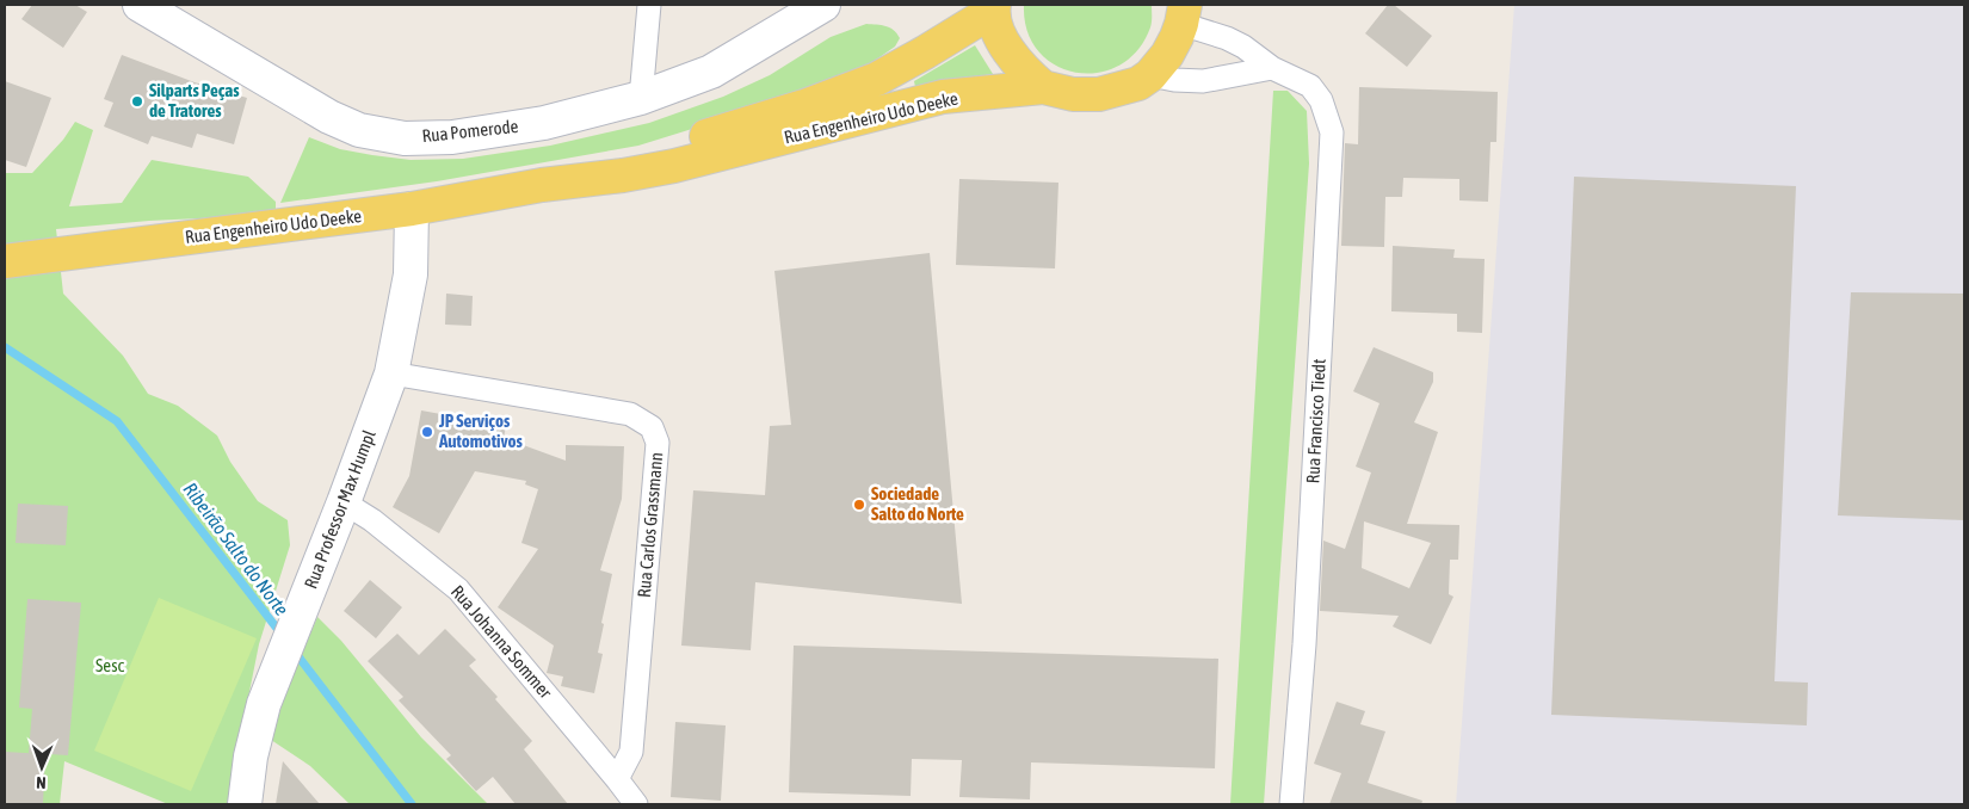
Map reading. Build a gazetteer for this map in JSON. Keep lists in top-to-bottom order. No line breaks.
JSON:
{"streets":{"main road":["Rua Engenheiro Udo Deeke","Rua Pomerode","Rua Professor Max Humpl"],"street":["Rua Francisco Tiedt","Rua Carlos Grassmann","Rua Johanna Sommer"]},"crossings":[["Rua Engenheiro Udo Deeke","Rua Francisco Tiedt"],["Rua Engenheiro Udo Deeke","Rua Professor Max Humpl"],["Rua Professor Max Humpl","Rua Carlos Grassmann"],["Rua Professor Max Humpl","Rua Johanna Sommer"],["Rua Carlos Grassmann","Rua Johanna Sommer"]],"water":["Ribeirão Salto do Norte"],"parks":["Sesc"],"places":["Silparts Peças de Tratores","JP Serviços Automotivos","Sociedade Salto do Norte"],"north":"bottom"}
